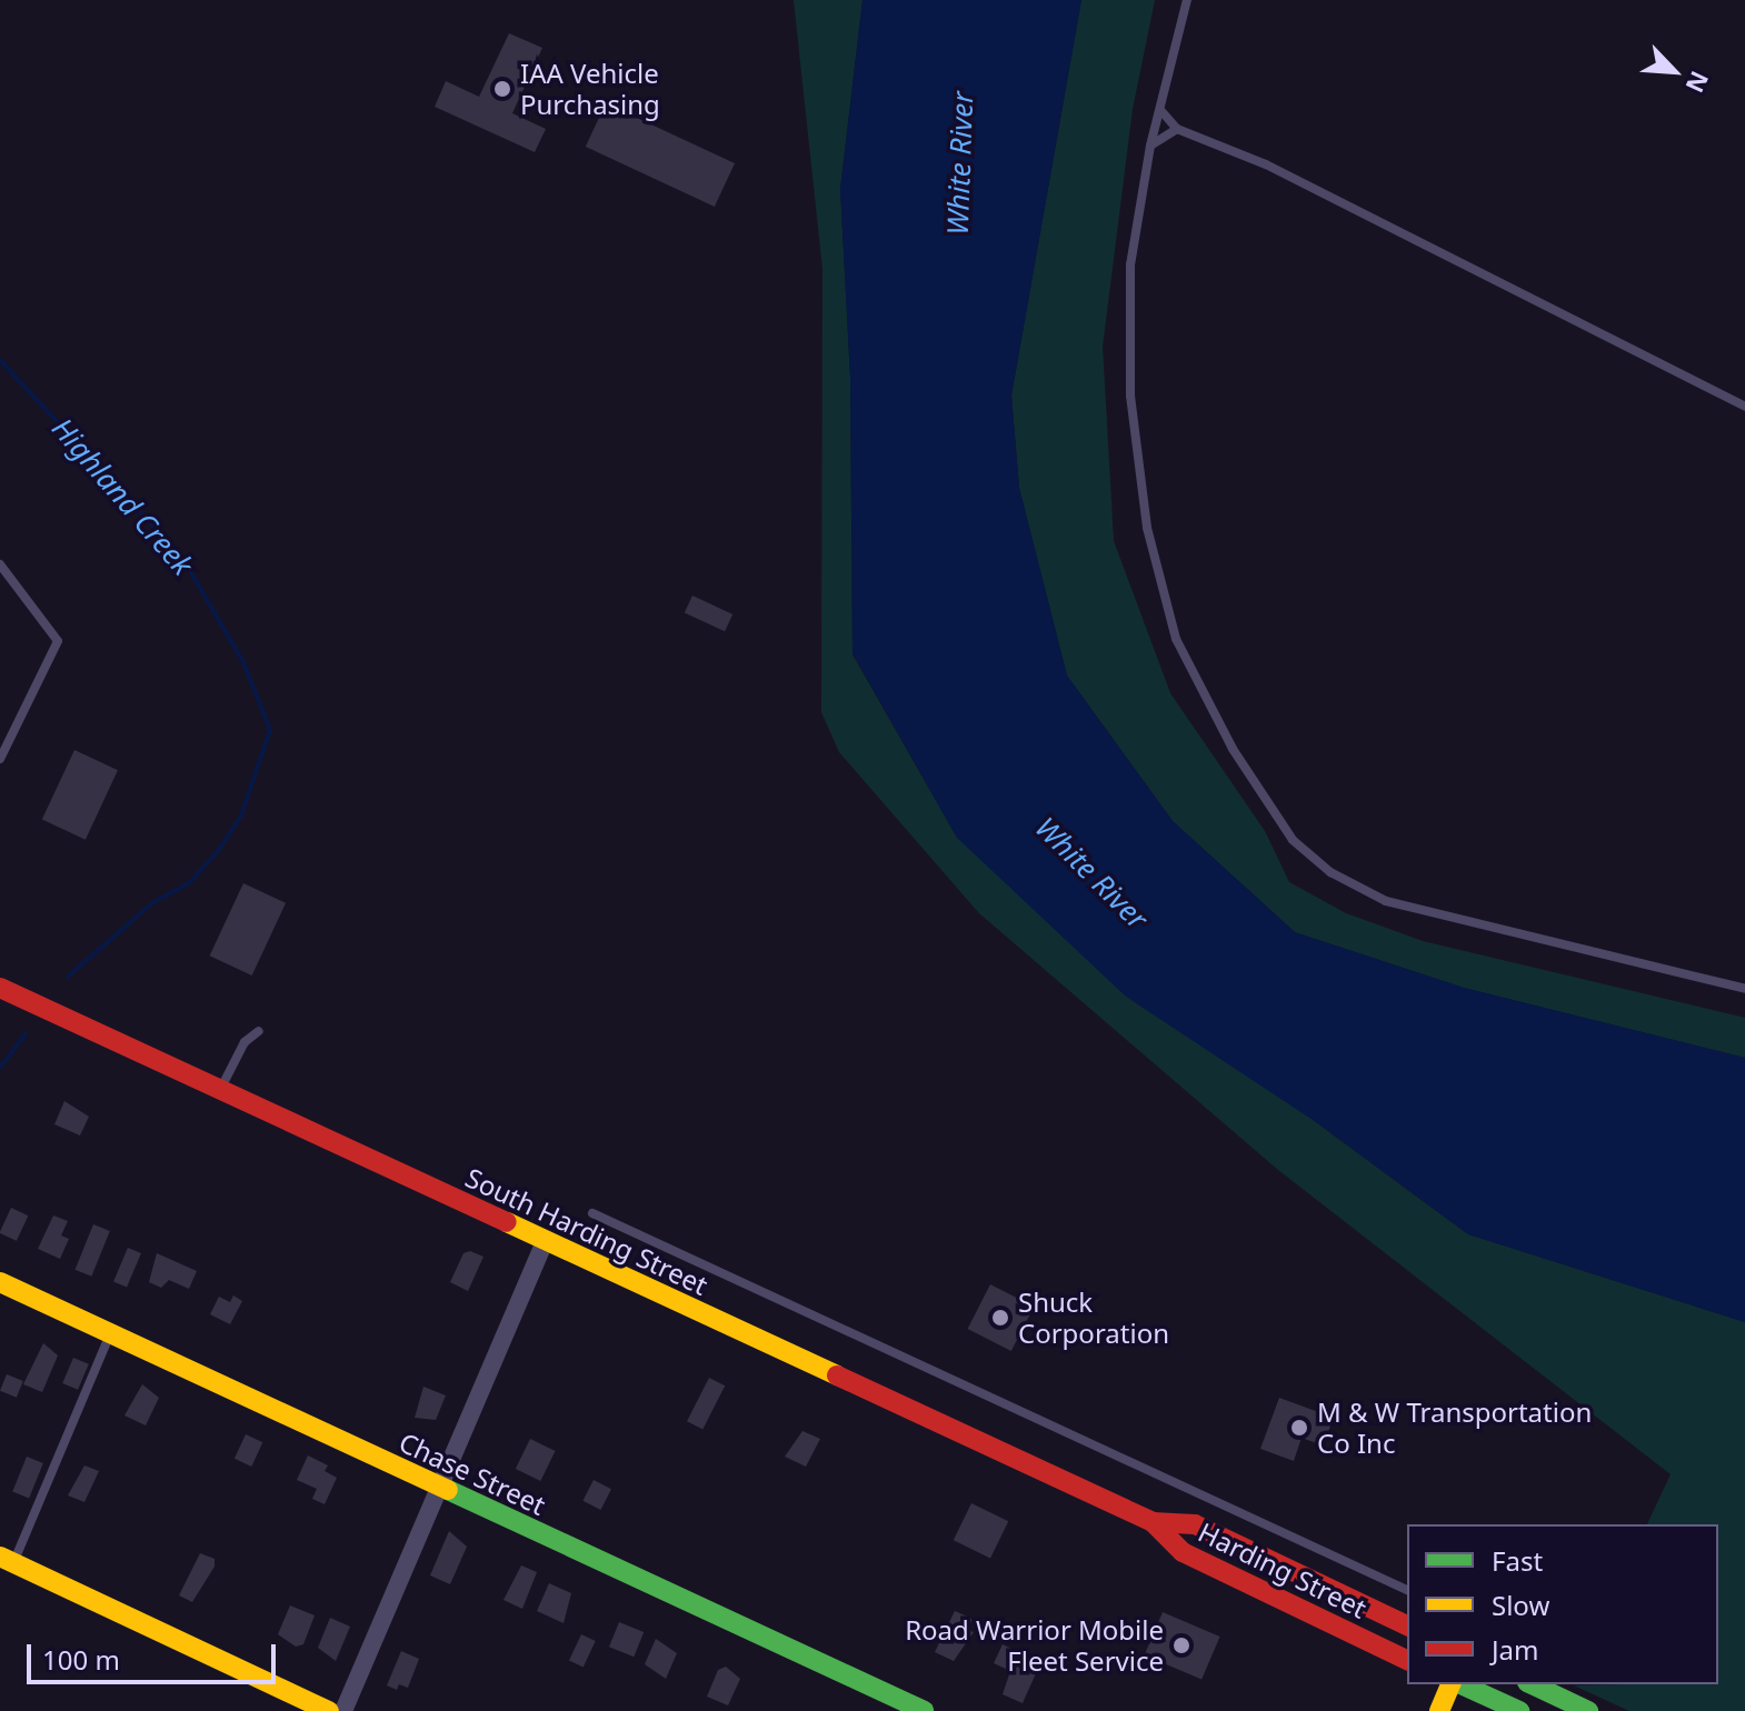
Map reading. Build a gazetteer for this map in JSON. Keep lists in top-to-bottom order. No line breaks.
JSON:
{"streets":{"main road":["South Harding Street","Chase Street","Harding Street"]},"crossings":[["South Harding Street","Harding Street"]],"water":["White River","Highland Creek"],"places":["IAA Vehicle Purchasing","Shuck Corporation","M & W Transportation Co Inc","Road Warrior Mobile Fleet Service"],"legend":["Fast","Slow","Jam"],"scale_bar":"100 m","north":"bottom right"}
